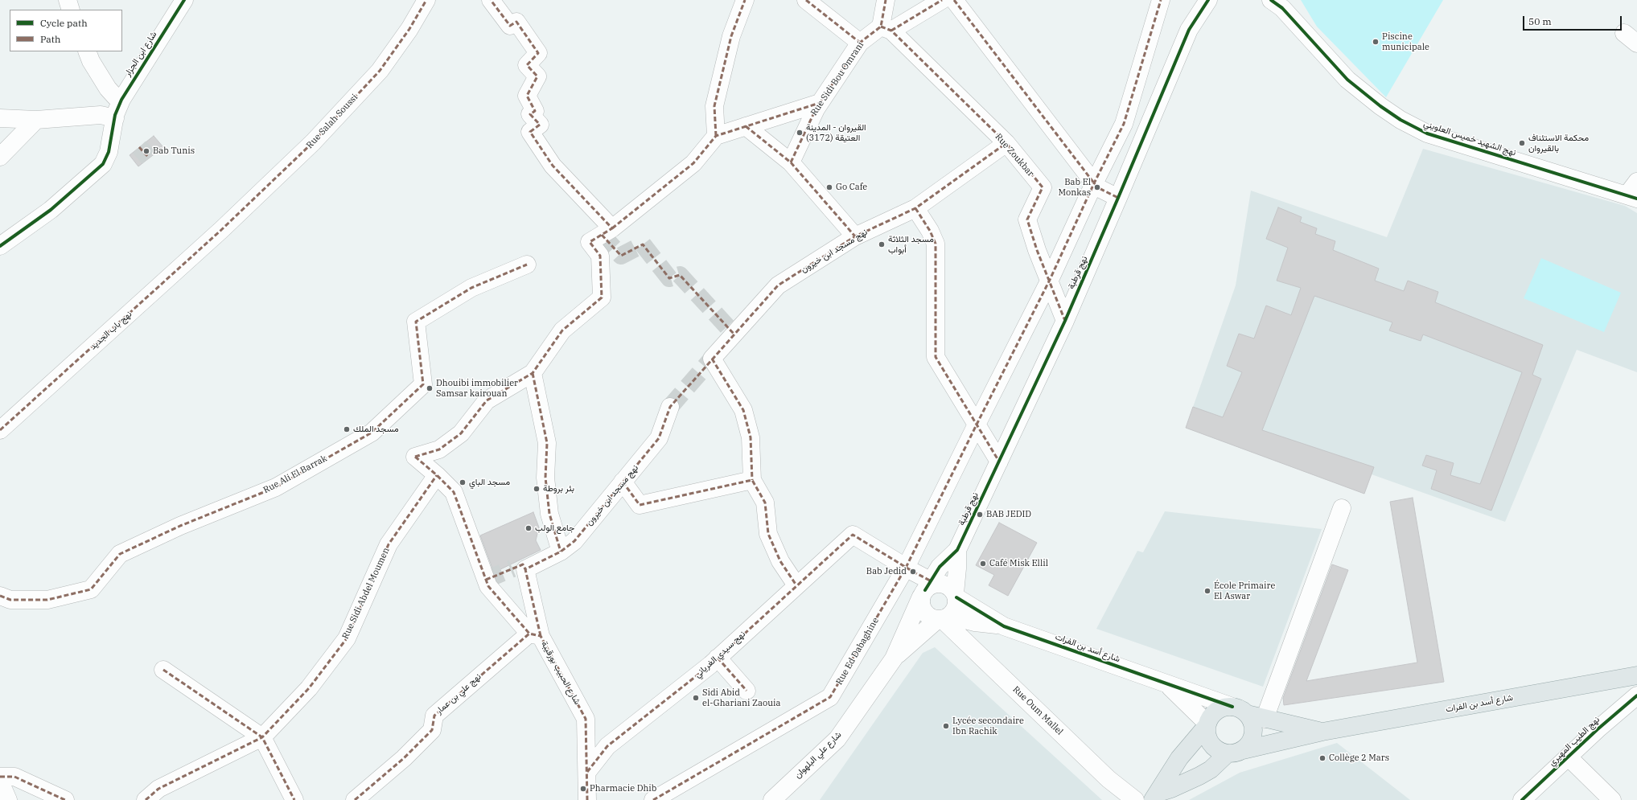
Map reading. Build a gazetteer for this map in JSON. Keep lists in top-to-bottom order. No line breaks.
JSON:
{"streets":{"main road":["شارع أسد بن الفرات"],"street":["شارع ابن الجزار","Rue Sidi Bou Omrani","Rue Salah Soussi","نهج الشهيد خميس العلويني","Rue Zoukbar","نهج مسجد ابن خيرون","نهج قرطبة","نهج باب الجديد","Rue Ali El Barrak","Rue Sidi Abdel Moumen","Rue Ed Dabaghine","نهج سيدي الغرياني","شارع الحبيب بورقيبة","نهج علي بن عمار","Rue Oum Mallel","نهج الطيب المهيري","شارع علي البلهوان"]},"crossings":[["Rue Sidi Bou Omrani","Rue Zoukbar"],["Rue Salah Soussi","نهج باب الجديد"],["Rue Zoukbar","نهج مسجد ابن خيرون"],["Rue Zoukbar","نهج قرطبة"],["Rue Zoukbar","Rue Ed Dabaghine"],["نهج مسجد ابن خيرون","شارع الحبيب بورقيبة"],["نهج مسجد ابن خيرون","نهج علي بن عمار"],["Rue Sidi Abdel Moumen","شارع الحبيب بورقيبة"],["Rue Ed Dabaghine","نهج سيدي الغرياني"],["نهج سيدي الغرياني","شارع الحبيب بورقيبة"],["شارع الحبيب بورقيبة","نهج علي بن عمار"]],"places":["Piscine municipale","القيروان - المدينة العتيقة (3172)","محكمة الاستئناف بالقيروان","Bab Tunis","Go Cafe","Bab El Monkas","مسجد الثلاثة أبواب","Dhouibi immobilier Samsar kairouan","مسجد الملك","مسجد الباي","بئر بروطة","BAB JEDID","جامع الولب","Café Misk Ellil","Bab Jedid","École Primaire El Aswar","Sidi Abid el-Ghariani Zaouia","Lycée secondaire Ibn Rachik","Collège 2 Mars","Pharmacie Dhib"],"legend":["Cycle path","Path"],"scale_bar":"50 m"}
